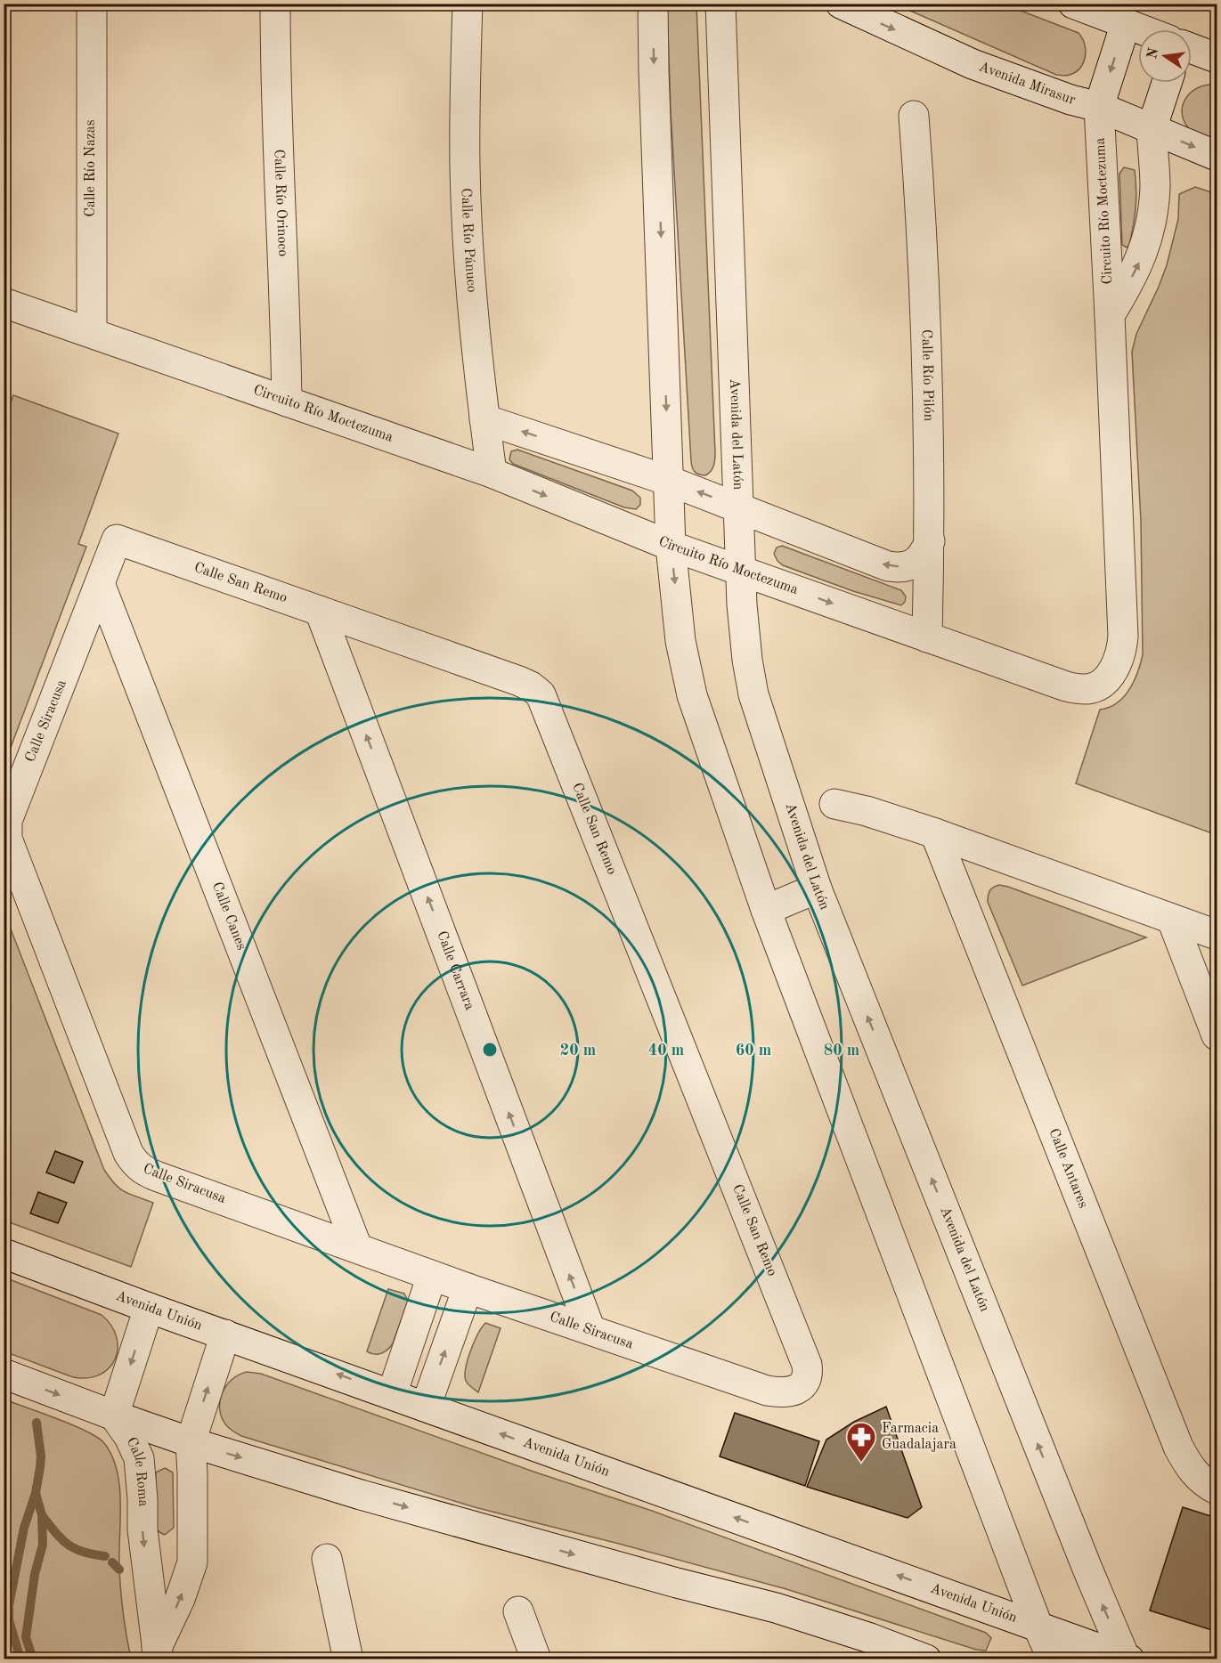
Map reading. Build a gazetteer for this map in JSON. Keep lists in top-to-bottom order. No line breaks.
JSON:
{"streets":{"street":["Avenida Mirasur","Calle Río Nazas","Calle Río Orinoco","Circuito Río Moctezuma","Calle Río Pánuco","Calle Río Pilón","Avenida del Latón","Calle San Remo","Calle Siracusa","Calle Canes","Calle Carrara","Calle Antares","Avenida Unión","Calle Roma"]},"crossings":[["Avenida Mirasur","Circuito Río Moctezuma"],["Calle Río Nazas","Circuito Río Moctezuma"],["Calle Río Orinoco","Circuito Río Moctezuma"],["Circuito Río Moctezuma","Calle Río Pánuco"],["Circuito Río Moctezuma","Calle Río Pilón"],["Circuito Río Moctezuma","Avenida del Latón"],["Avenida del Latón","Avenida Unión"],["Calle San Remo","Calle Siracusa"],["Calle San Remo","Calle Carrara"],["Calle Siracusa","Calle Canes"],["Calle Siracusa","Calle Carrara"],["Avenida Unión","Calle Roma"]],"one_way":["Avenida Mirasur","Calle Carrara"],"places":{"pharmacy":["Farmacia Guadalajara"]},"north":"left","rings":["20 m","40 m","60 m","80 m"]}
